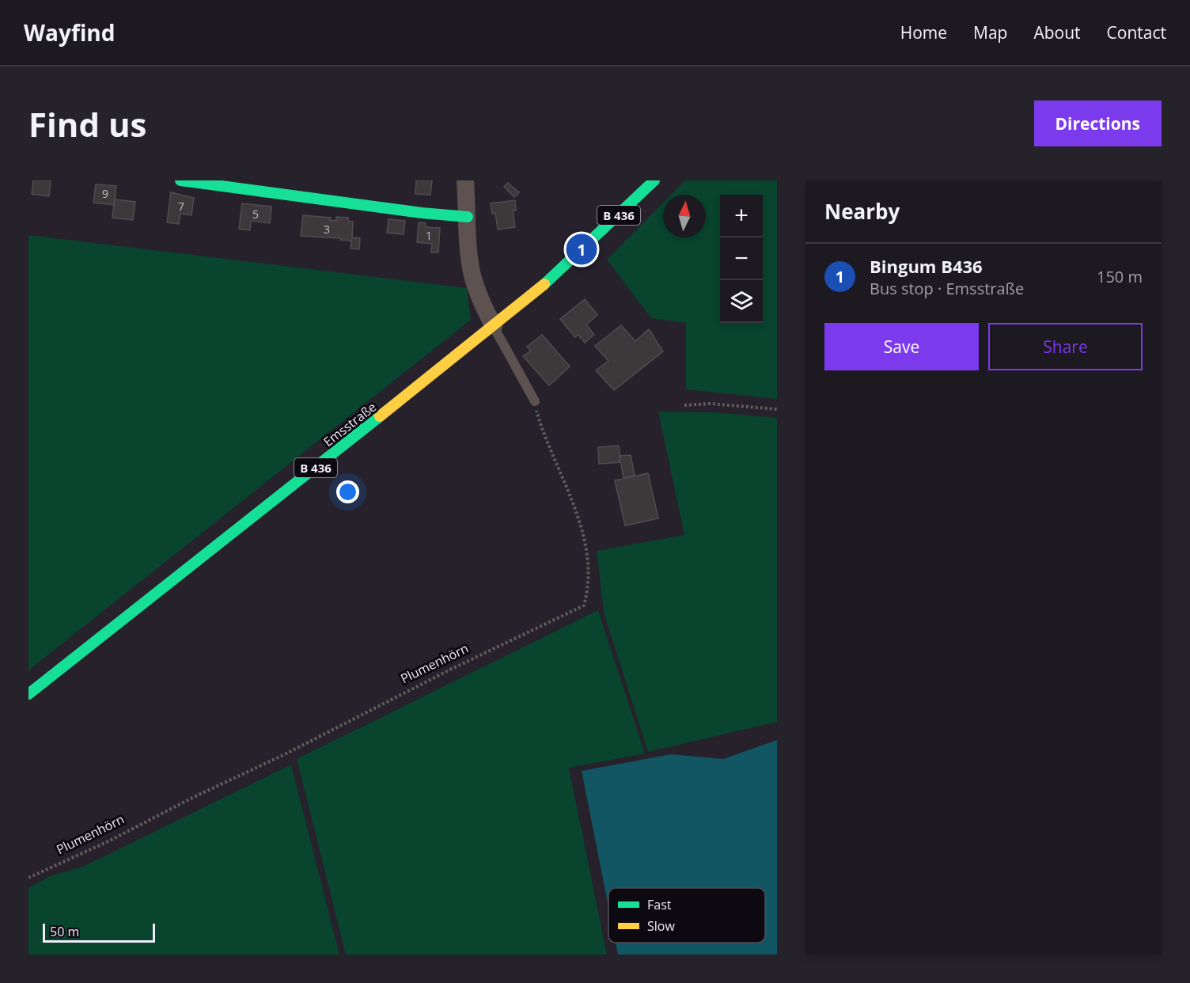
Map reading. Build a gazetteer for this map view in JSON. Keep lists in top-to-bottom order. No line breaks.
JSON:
{"streets":{"main road":["B 436","Emsstraße"],"path":["Plumenhörn"]},"house_numbers":["9","7","5","3","1"],"legend":["Fast","Slow"],"scale_bar":"50 m","north":"top","page":{"header":"Wayfind","nav":["Home","Map","About","Contact"],"buttons":["Directions",["Save","Share"]],"title":"Find us","heading":"Nearby","map_buttons":["+","−"],"pins":"1","list":[{"mark":"1","name":"Bingum B436","note":"Bus stop · Emsstraße","value":"150 m"}],"scale":"50 m"}}
